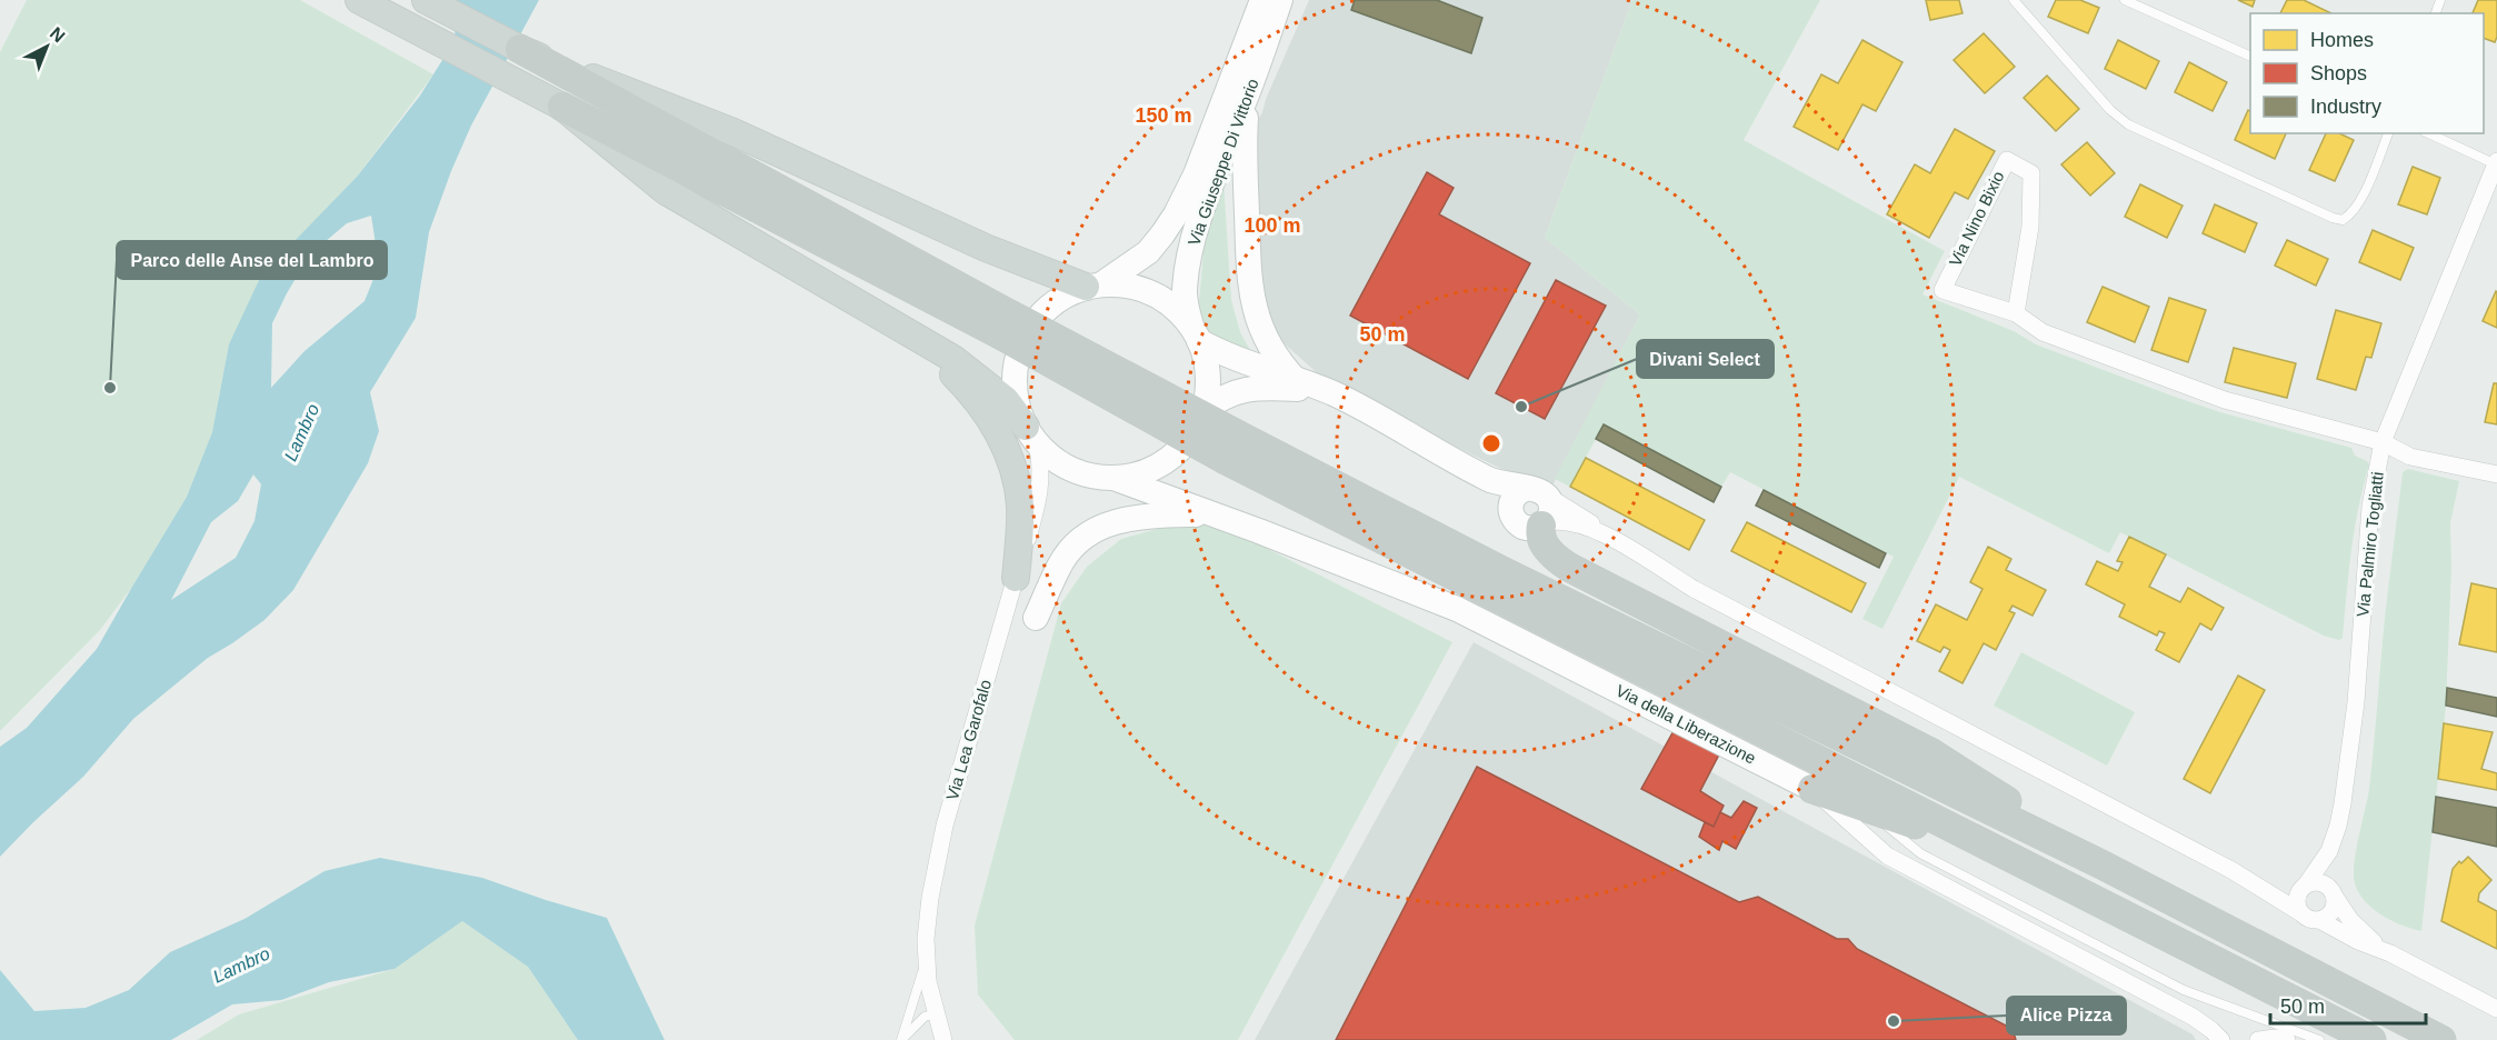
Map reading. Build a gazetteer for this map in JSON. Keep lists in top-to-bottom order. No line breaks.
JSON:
{"streets":{"main road":["Via Giuseppe Di Vittorio","Via della Liberazione"],"street":["Via Nino Bixio","Via Palmiro Togliatti","Via Lea Garofalo"]},"crossings":[["Via Giuseppe Di Vittorio","Via della Liberazione"],["Via Giuseppe Di Vittorio","Via Lea Garofalo"],["Via Nino Bixio","Via Palmiro Togliatti"],["Via della Liberazione","Via Lea Garofalo"]],"water":["Lambro"],"places":["Parco delle Anse del Lambro","Divani Select","Alice Pizza"],"legend":["Homes","Shops","Industry"],"scale_bar":"50 m","north":"top right","rings":["150 m","100 m","50 m"]}
